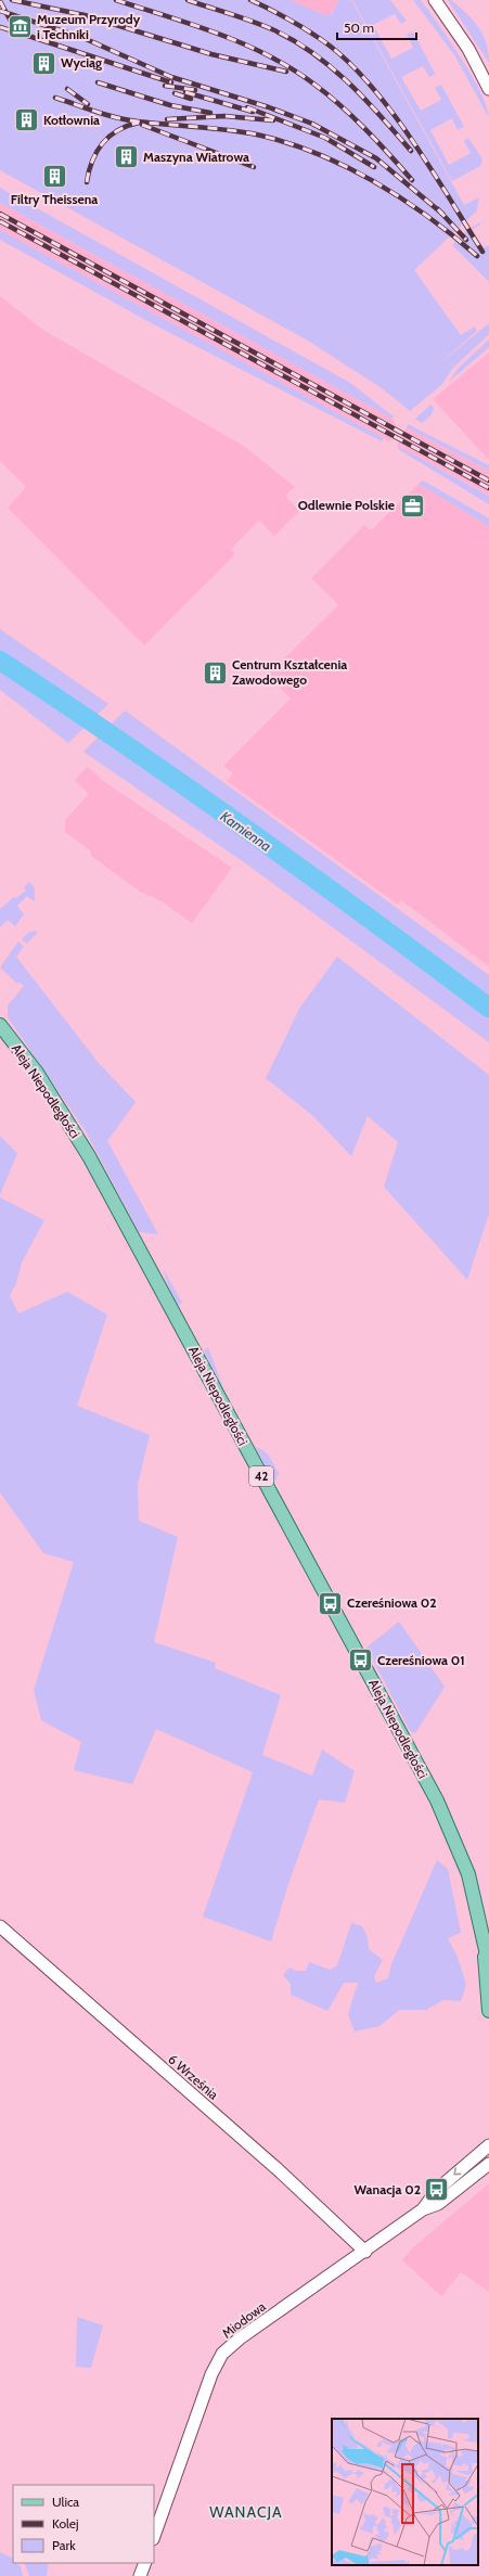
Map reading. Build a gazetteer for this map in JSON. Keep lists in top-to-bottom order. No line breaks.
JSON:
{"streets":{"main road":["Aleja Niepodległości","42"],"street":["6 Września","Miodowa"]},"crossings":[["6 Września","Miodowa"]],"districts":["WANACJA"],"water":["Kamienna"],"places":{"museum":["Muzeum Przyrody i Techniki"],"building":["Wyciąg","Kotłownia","Maszyna Wiatrowa","Filtry Theissena","Centrum Kształcenia Zawodowego"],"office":["Odlewnie Polskie"],"bus stop":["Czereśniowa 02","Czereśniowa 01","Wanacja 02"]},"legend":["Ulica","Kolej","Park"],"scale_bar":"50 m"}
